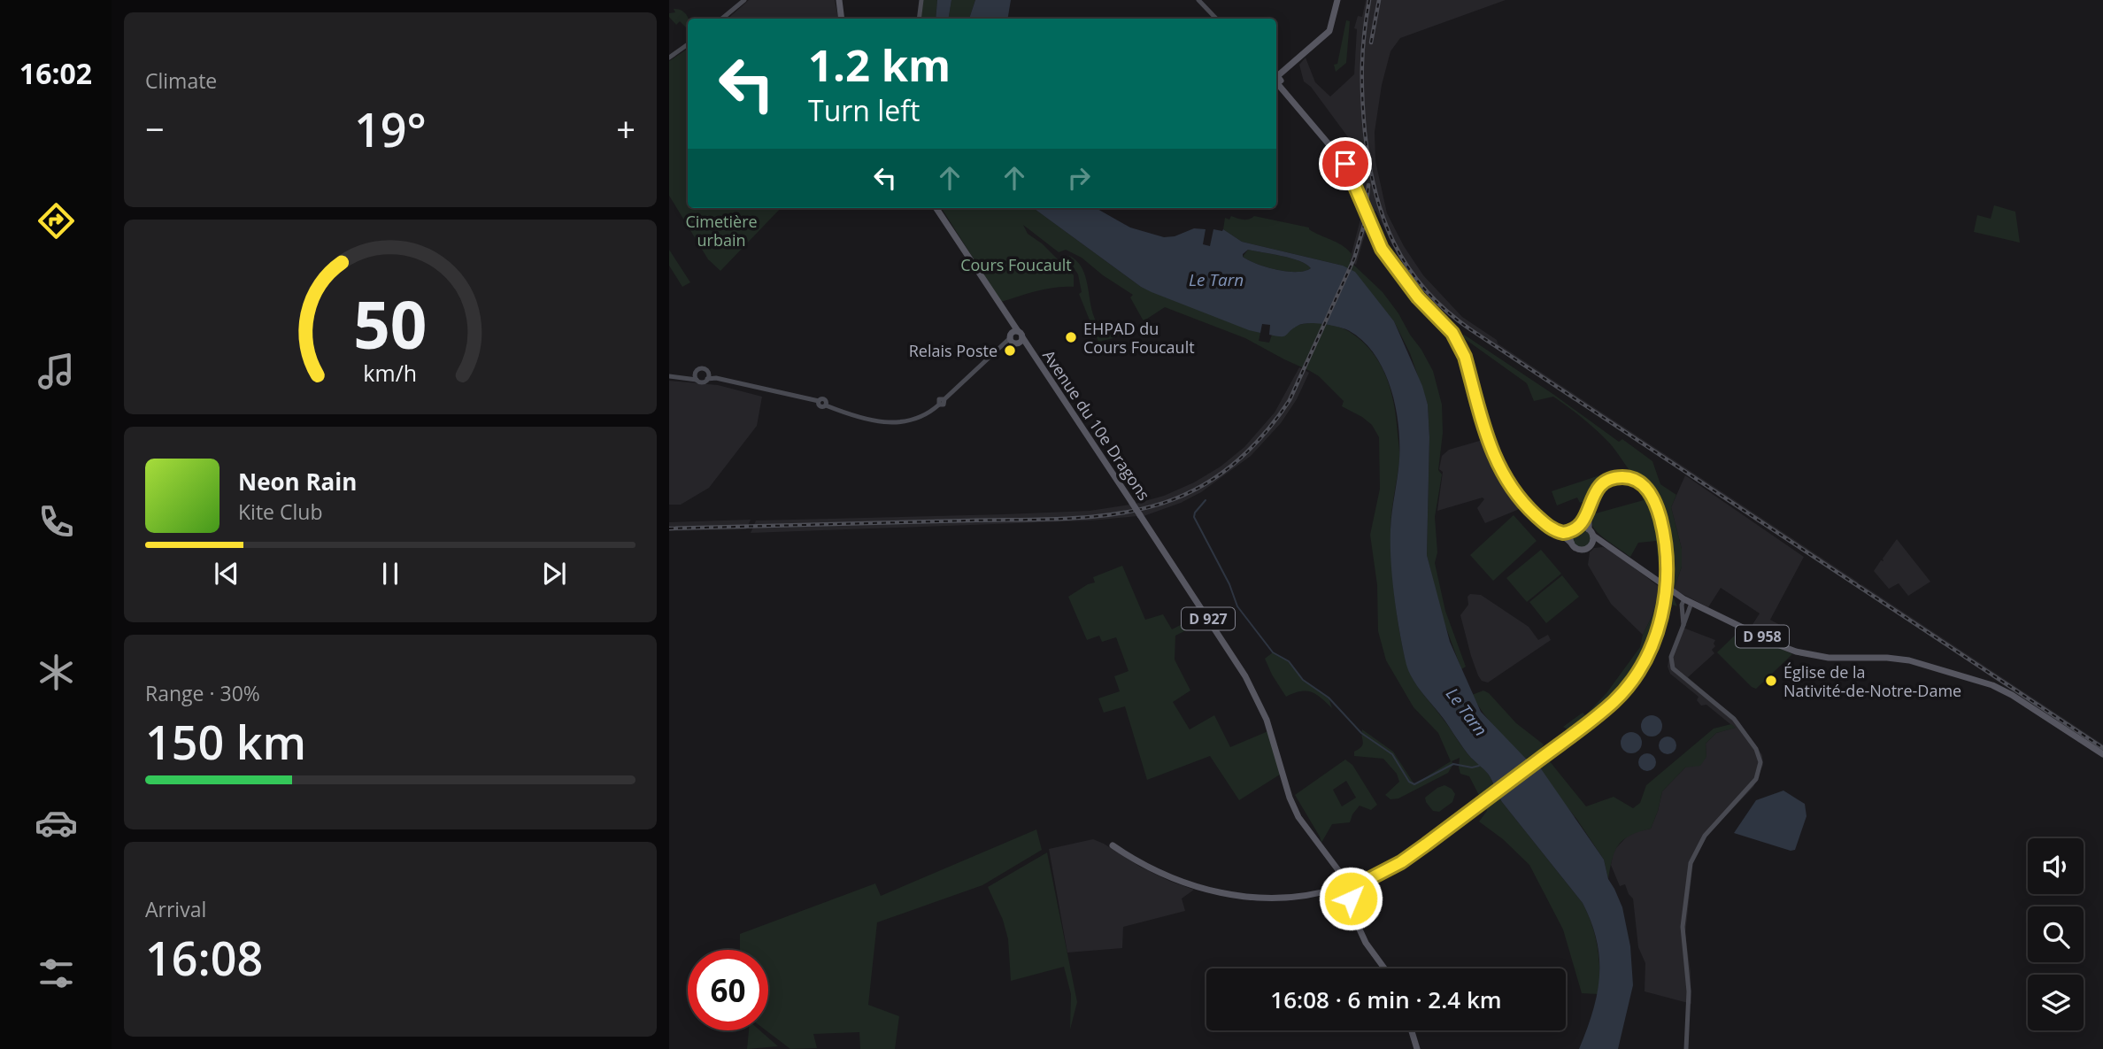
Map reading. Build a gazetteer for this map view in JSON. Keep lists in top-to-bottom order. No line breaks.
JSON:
{"streets":{"main road":["Avenue du 10e Dragons","D 927","D 958"]},"crossings":[["Avenue du 10e Dragons","D 927"]],"water":["Le Tarn"],"parks":["Cimetière urbain","Cours Foucault"],"places":["EHPAD du Cours Foucault","Relais Poste","Église de la Nativité-de-Notre-Dame"],"page":{"tabs":"16:02","tile":["Climate",["Range · 30%","150 km"],["Arrival","16:08"]],"turn":["1.2 km","Turn left"],"heat":["−","19°","+"],"song":["Neon Rain","Kite Club"],"limit":"60","trip":"16:08 · 6 min · 2.4 km","gauge":["50","km/h"]}}
